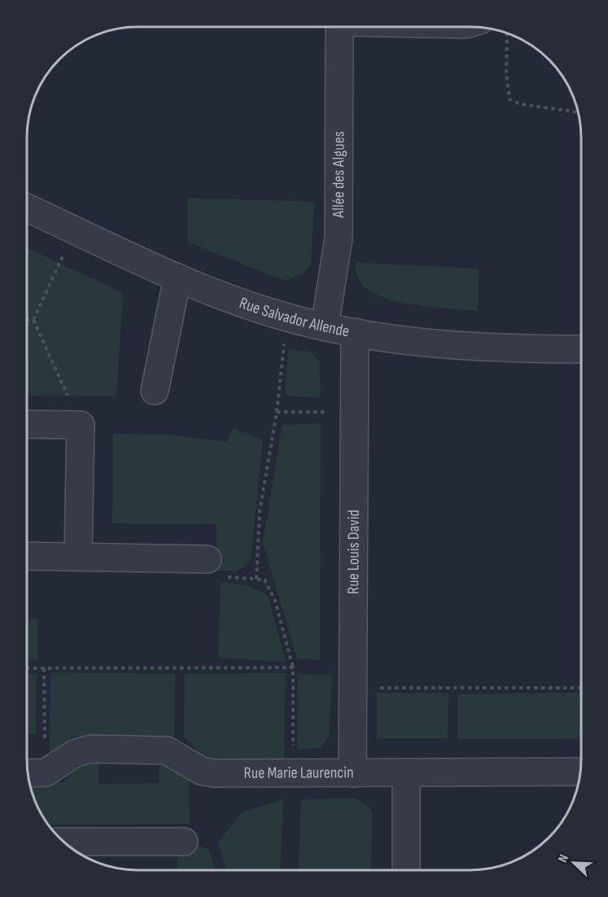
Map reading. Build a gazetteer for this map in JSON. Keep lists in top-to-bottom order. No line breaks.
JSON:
{"streets":{"street":["Allée des Algues","Rue Salvador Allende","Rue Louis David","Rue Marie Laurencin"]},"crossings":[["Allée des Algues","Rue Salvador Allende"],["Rue Salvador Allende","Rue Louis David"],["Rue Louis David","Rue Marie Laurencin"]],"north":"top left"}
